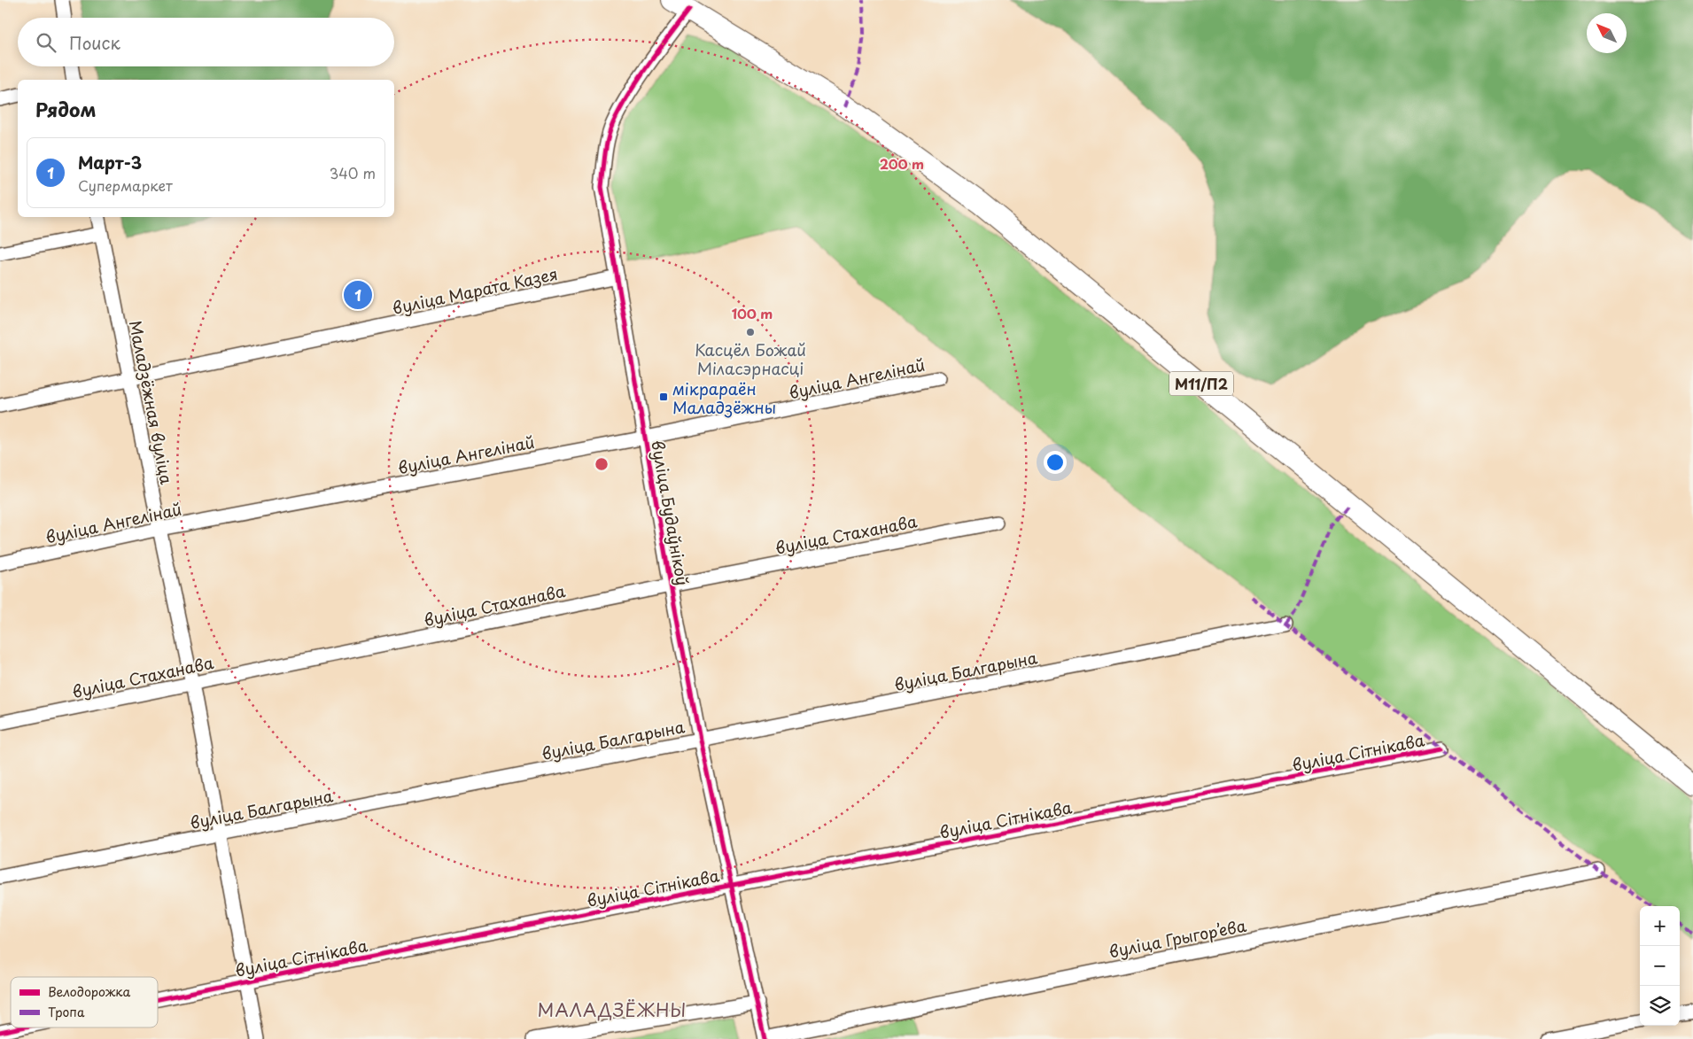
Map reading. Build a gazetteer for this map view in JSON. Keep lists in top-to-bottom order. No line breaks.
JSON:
{"streets":{"highway":["М11/П2"],"street":["вуліца Марата Казея","вуліца Ангелінай","Маладзёжная вуліца","вуліца Будаўнікоў","вуліца Стаханава","вуліца Балгарына","вуліца Сітнікава","вуліца Грыгорʼева"]},"crossings":[["вуліца Марата Казея","Маладзёжная вуліца"],["вуліца Марата Казея","вуліца Будаўнікоў"],["вуліца Ангелінай","Маладзёжная вуліца"],["вуліца Ангелінай","вуліца Будаўнікоў"],["М11/П2","вуліца Будаўнікоў"],["Маладзёжная вуліца","вуліца Стаханава"],["Маладзёжная вуліца","вуліца Балгарына"],["Маладзёжная вуліца","вуліца Сітнікава"],["вуліца Будаўнікоў","вуліца Стаханава"],["вуліца Будаўнікоў","вуліца Балгарына"],["вуліца Будаўнікоў","вуліца Сітнікава"],["вуліца Будаўнікоў","вуліца Грыгорʼева"]],"districts":["МАЛАДЗЁЖНЫ"],"places":{"other":["Касцёл Божай Міласэрнасці"],"transit":["мікрараён Маладзёжны"]},"legend":["Велодорожка","Тропа"],"north":"top left","page":{"search":"Поиск","heading":"Рядом","list":[{"mark":"1","name":"Март-3","note":"Супермаркет","value":"340 m"}],"pins":"1","map_buttons":["+","−"]},"rings":["200 m","100 m"]}
